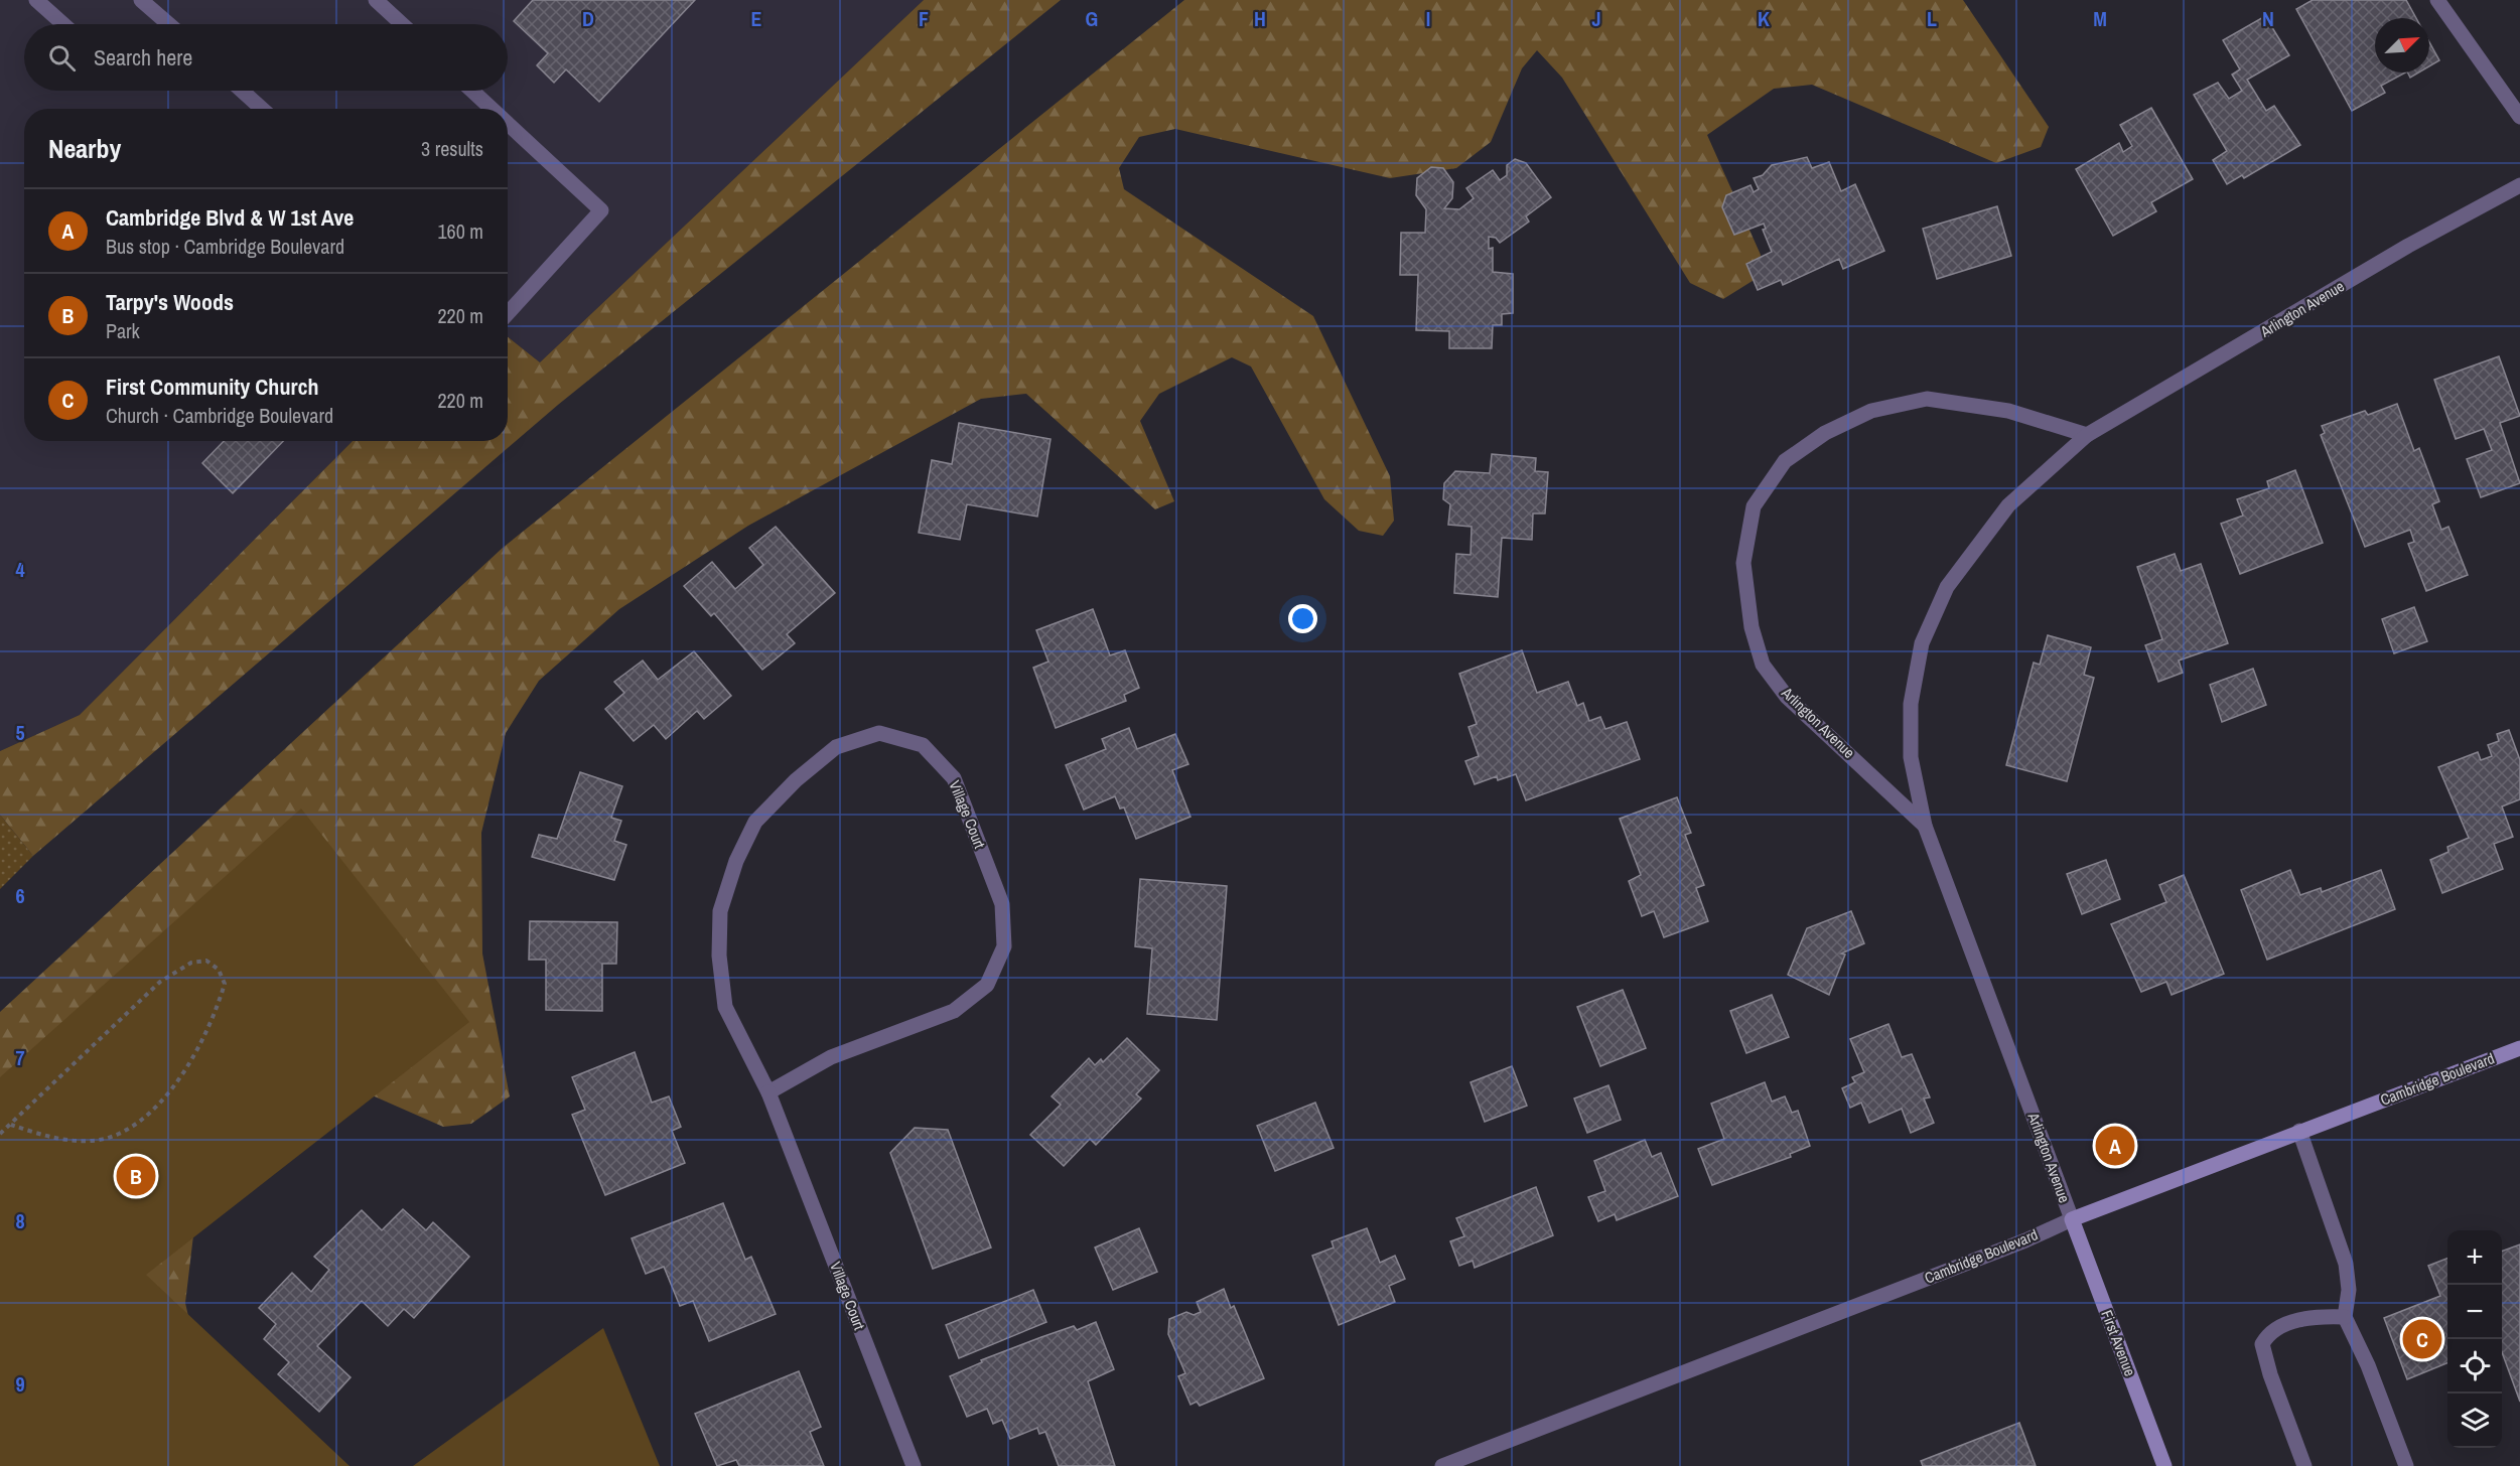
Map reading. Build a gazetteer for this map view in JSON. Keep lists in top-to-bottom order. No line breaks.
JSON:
{"streets":{"street":["Arlington Avenue","Village Court","Cambridge Boulevard","First Avenue"]},"crossings":[["Arlington Avenue","Cambridge Boulevard"],["Arlington Avenue","First Avenue"],["Cambridge Boulevard","First Avenue"]],"north":"top right","page":{"search":"Search here","heading":["Nearby","3 results"],"list":[{"mark":"A","name":"Cambridge Blvd & W 1st Ave","note":"Bus stop · Cambridge Boulevard","value":"160 m"},{"mark":"B","name":"Tarpy's Woods","note":"Park","value":"220 m"},{"mark":"C","name":"First Community Church","note":"Church · Cambridge Boulevard","value":"220 m"}],"pins":["A","B","C"],"map_buttons":["+","−"]},"grid":{"columns":["D","E","F","G","H","I","J","K","L","M","N"],"rows":["4","5","6","7","8","9"]}}
